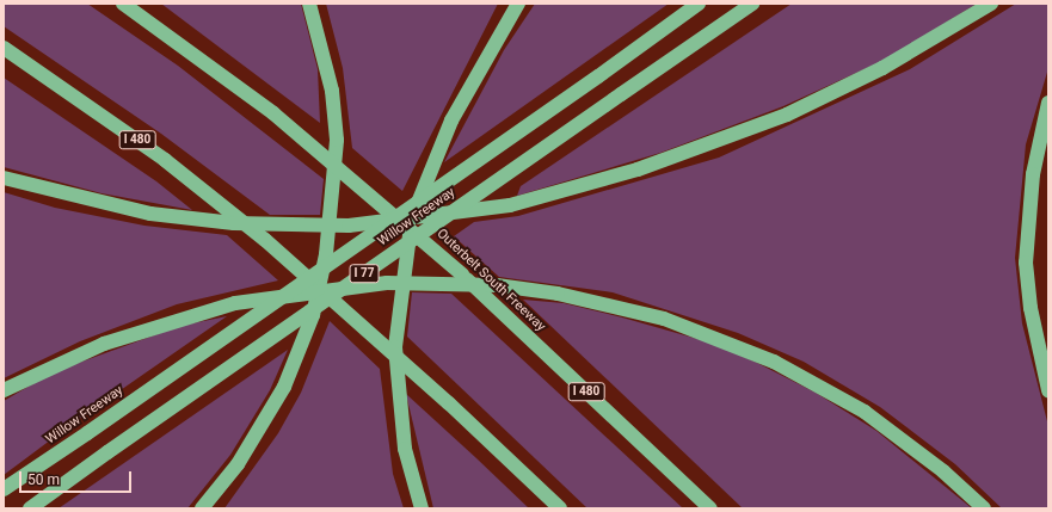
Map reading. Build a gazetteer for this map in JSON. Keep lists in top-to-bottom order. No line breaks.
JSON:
{"streets":{"highway":["I 480","Willow Freeway","I 77","Outerbelt South Freeway"]},"scale_bar":"50 m"}
